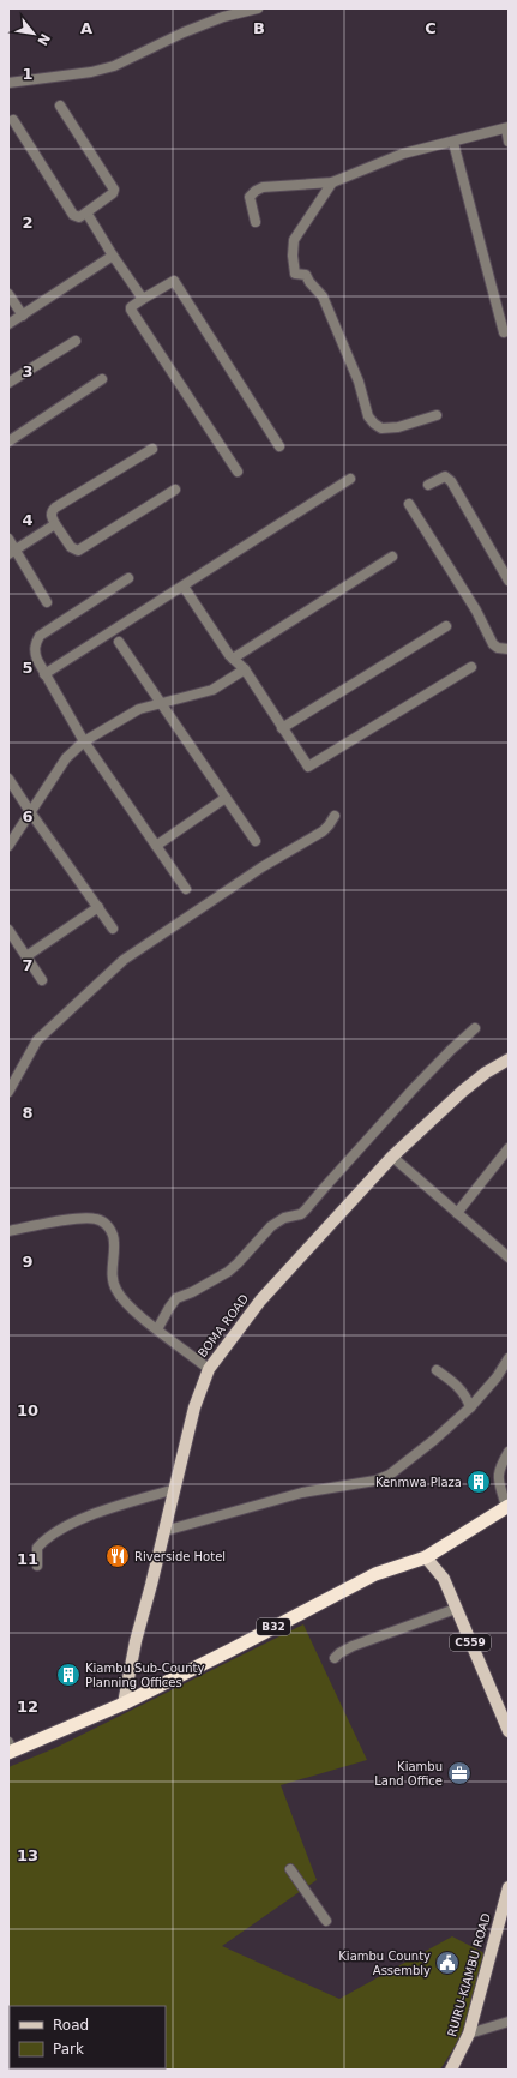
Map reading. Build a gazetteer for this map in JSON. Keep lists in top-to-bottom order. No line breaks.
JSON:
{"streets":{"highway":["B32"],"main road":["BOMA ROAD","C559","RUIRU-KIAMBU ROAD"]},"crossings":[["BOMA ROAD","B32"],["B32","C559"]],"places":{"building":["Kenmwa Plaza","Kiambu Sub-County Planning Offices"],"restaurant":["Riverside Hotel"],"office":["Kiambu Land Office"],"public building":["Kiambu County Assembly"]},"legend":["Road","Park"],"north":"bottom right","grid":{"columns":["A","B","C"],"rows":["1","2","3","4","5","6","7","8","9","10","11","12","13"]}}
